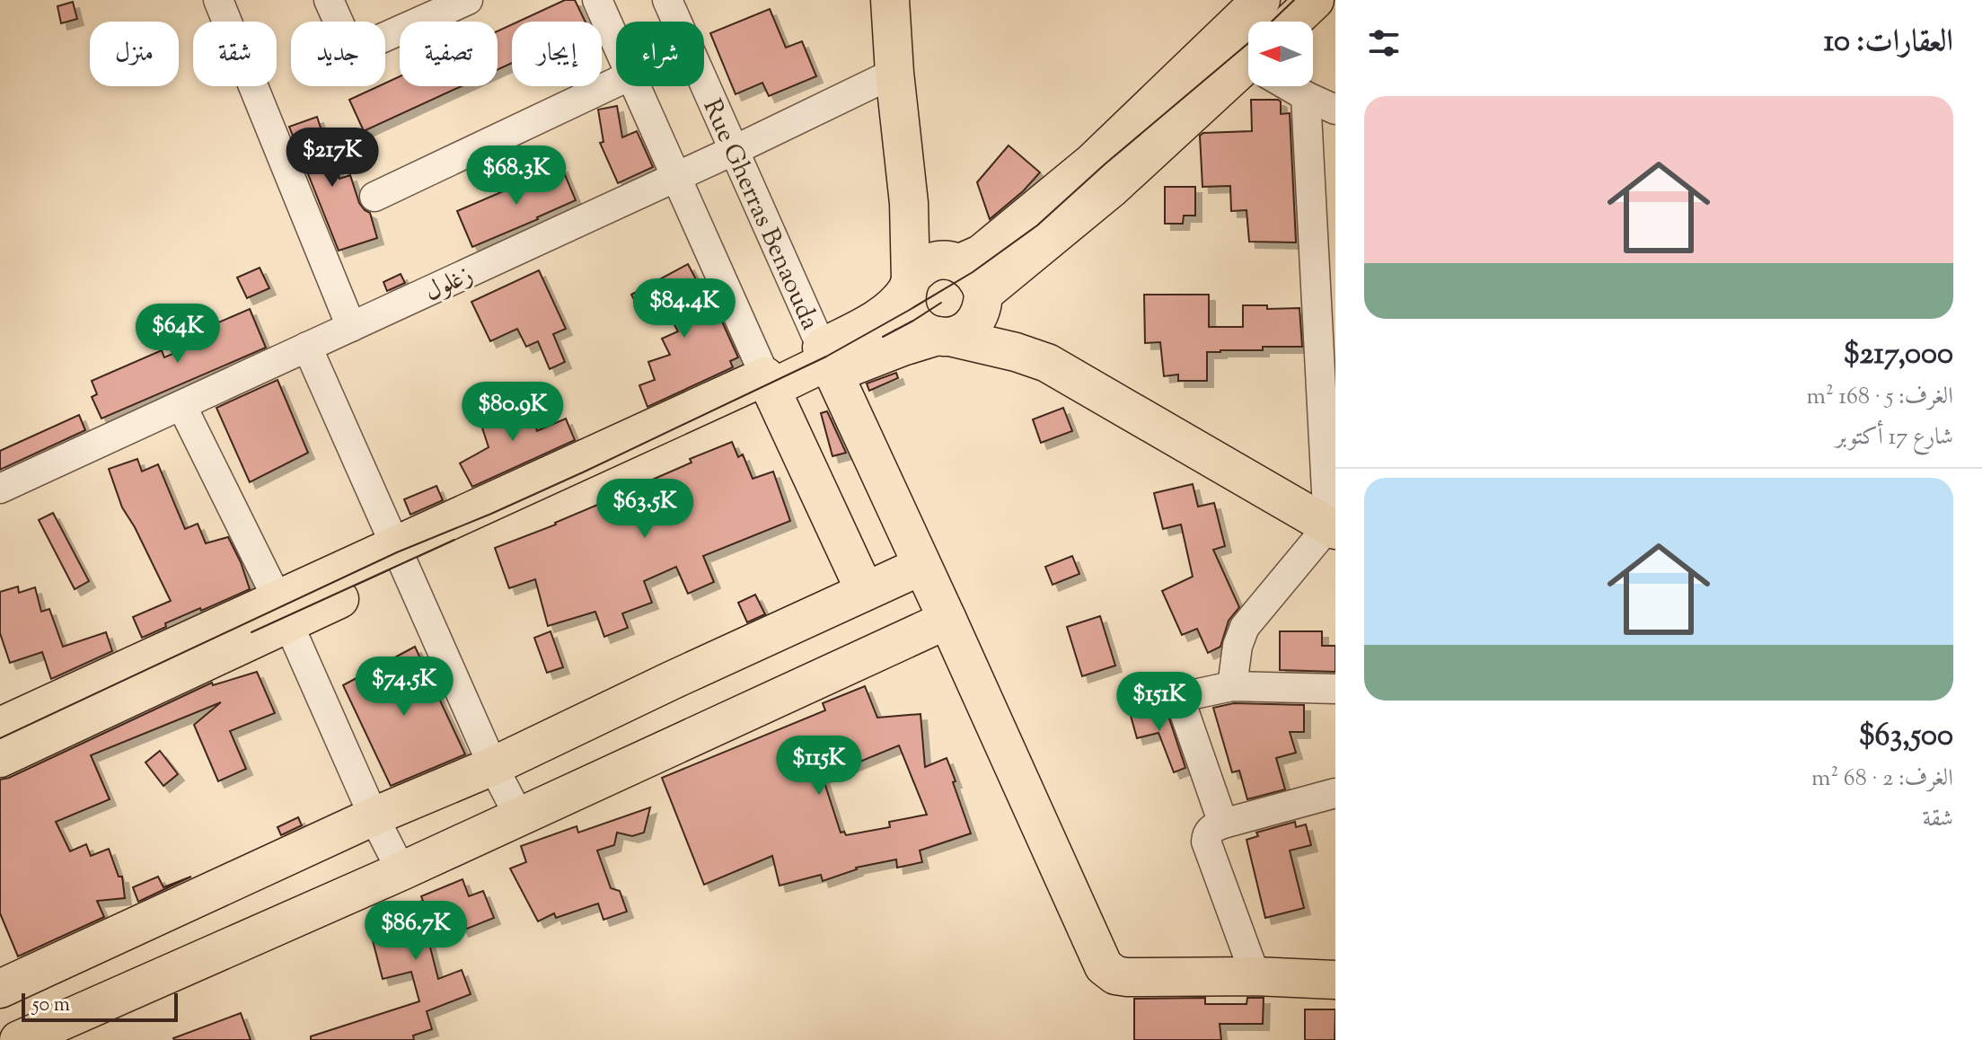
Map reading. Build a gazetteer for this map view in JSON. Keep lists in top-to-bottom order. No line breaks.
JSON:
{"streets":{"street":["Rue Gherras Benaouda","زغلول"]},"crossings":[["Rue Gherras Benaouda","زغلول"]],"scale_bar":"50 m","north":"left","page":{"heading":"العقارات: 10","chip":["شراء","إيجار","تصفية","جديد","شقة","منزل"],"list":[{"name":"$217,000","note":"الغرف: 5 · 168 m² · شارع 17 أكتوبر"},{"name":"$63,500","note":"الغرف: 2 · 68 m² · شقة"}],"price":["$217K","$68.3K","$84.4K","$64K","$80.9K","$63.5K","$74.5K","$151K","$115K","$86.7K"],"scale":"50 m"}}
